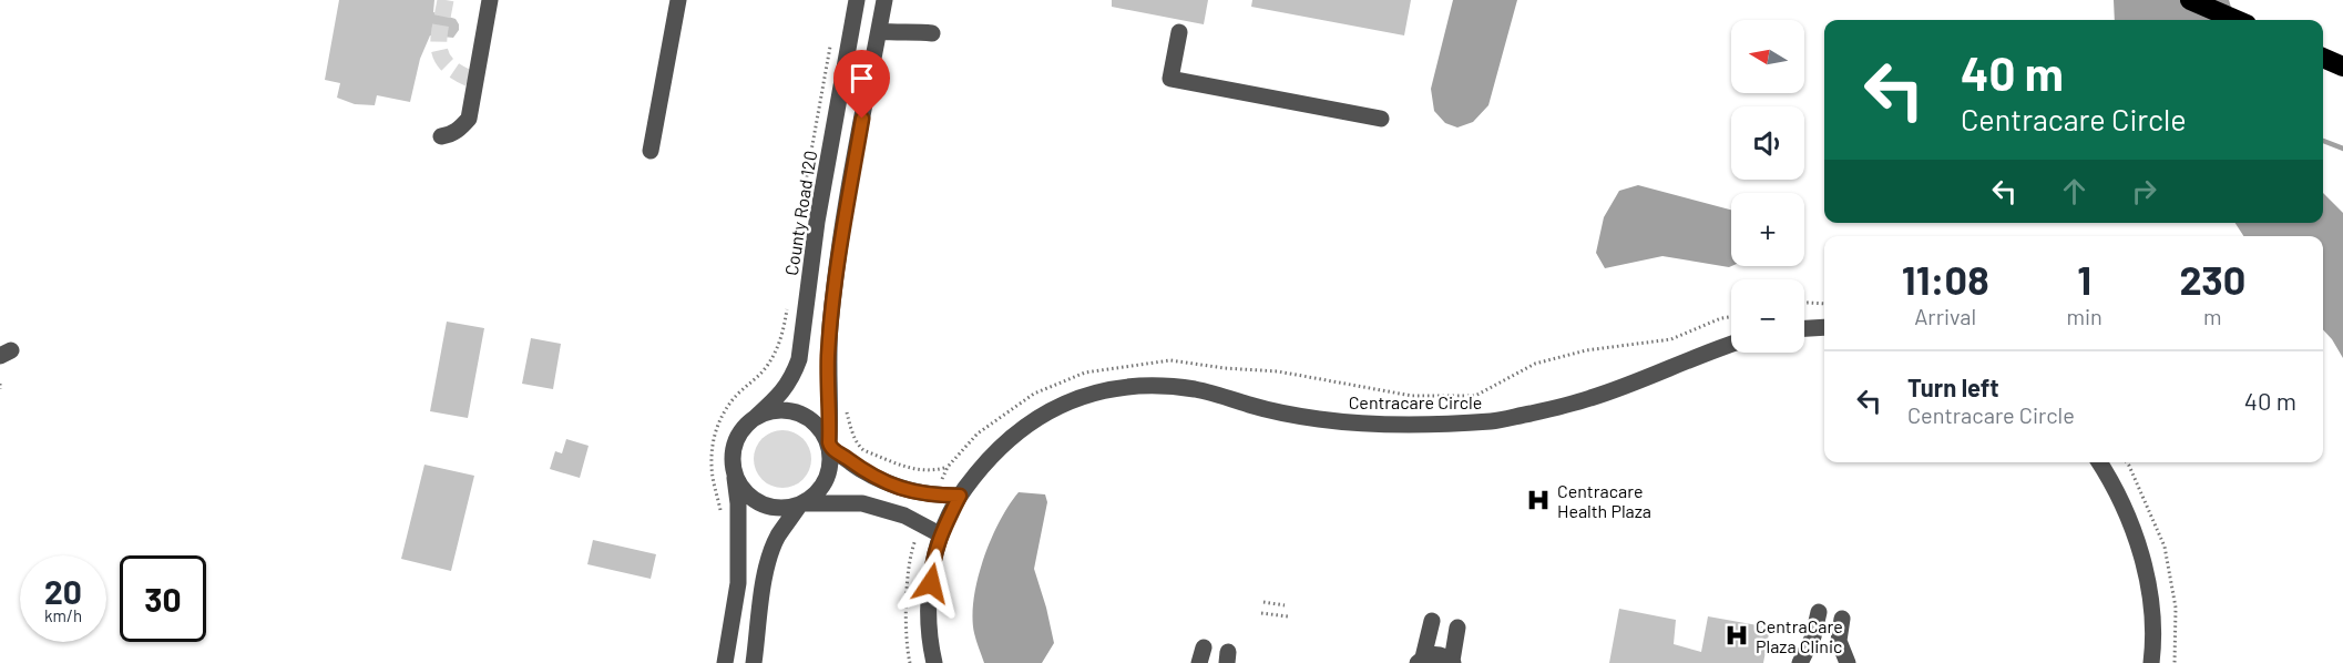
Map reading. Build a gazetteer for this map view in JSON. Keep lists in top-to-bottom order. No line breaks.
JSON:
{"streets":{"street":["County Road 120","Centracare Circle"]},"places":{"hospital":["Centracare Health Plaza","CentraCare Plaza Clinic"]},"north":"left","page":{"map_buttons":["+","−"],"turn":["40 m","Centracare Circle"],"eta":["11:08","Arrival","1","min","230","m"],"list":[{"name":"Turn left","note":"Centracare Circle","value":"40 m"}],"speed":"20 km/h","limit":"30"}}
